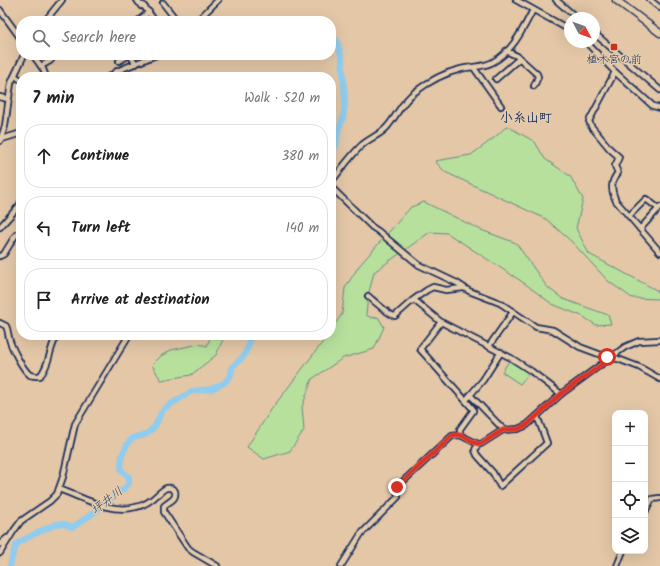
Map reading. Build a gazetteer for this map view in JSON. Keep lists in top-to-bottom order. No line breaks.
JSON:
{"districts":["小糸山町"],"water":["坪井川"],"places":{"transit":["植木宮の前"]},"north":"bottom right","page":{"search":"Search here","heading":["7 min","Walk · 520 m"],"list":[["Continue","380 m"],["Turn left","140 m"],"Arrive at destination"],"map_buttons":["+","−"]}}
